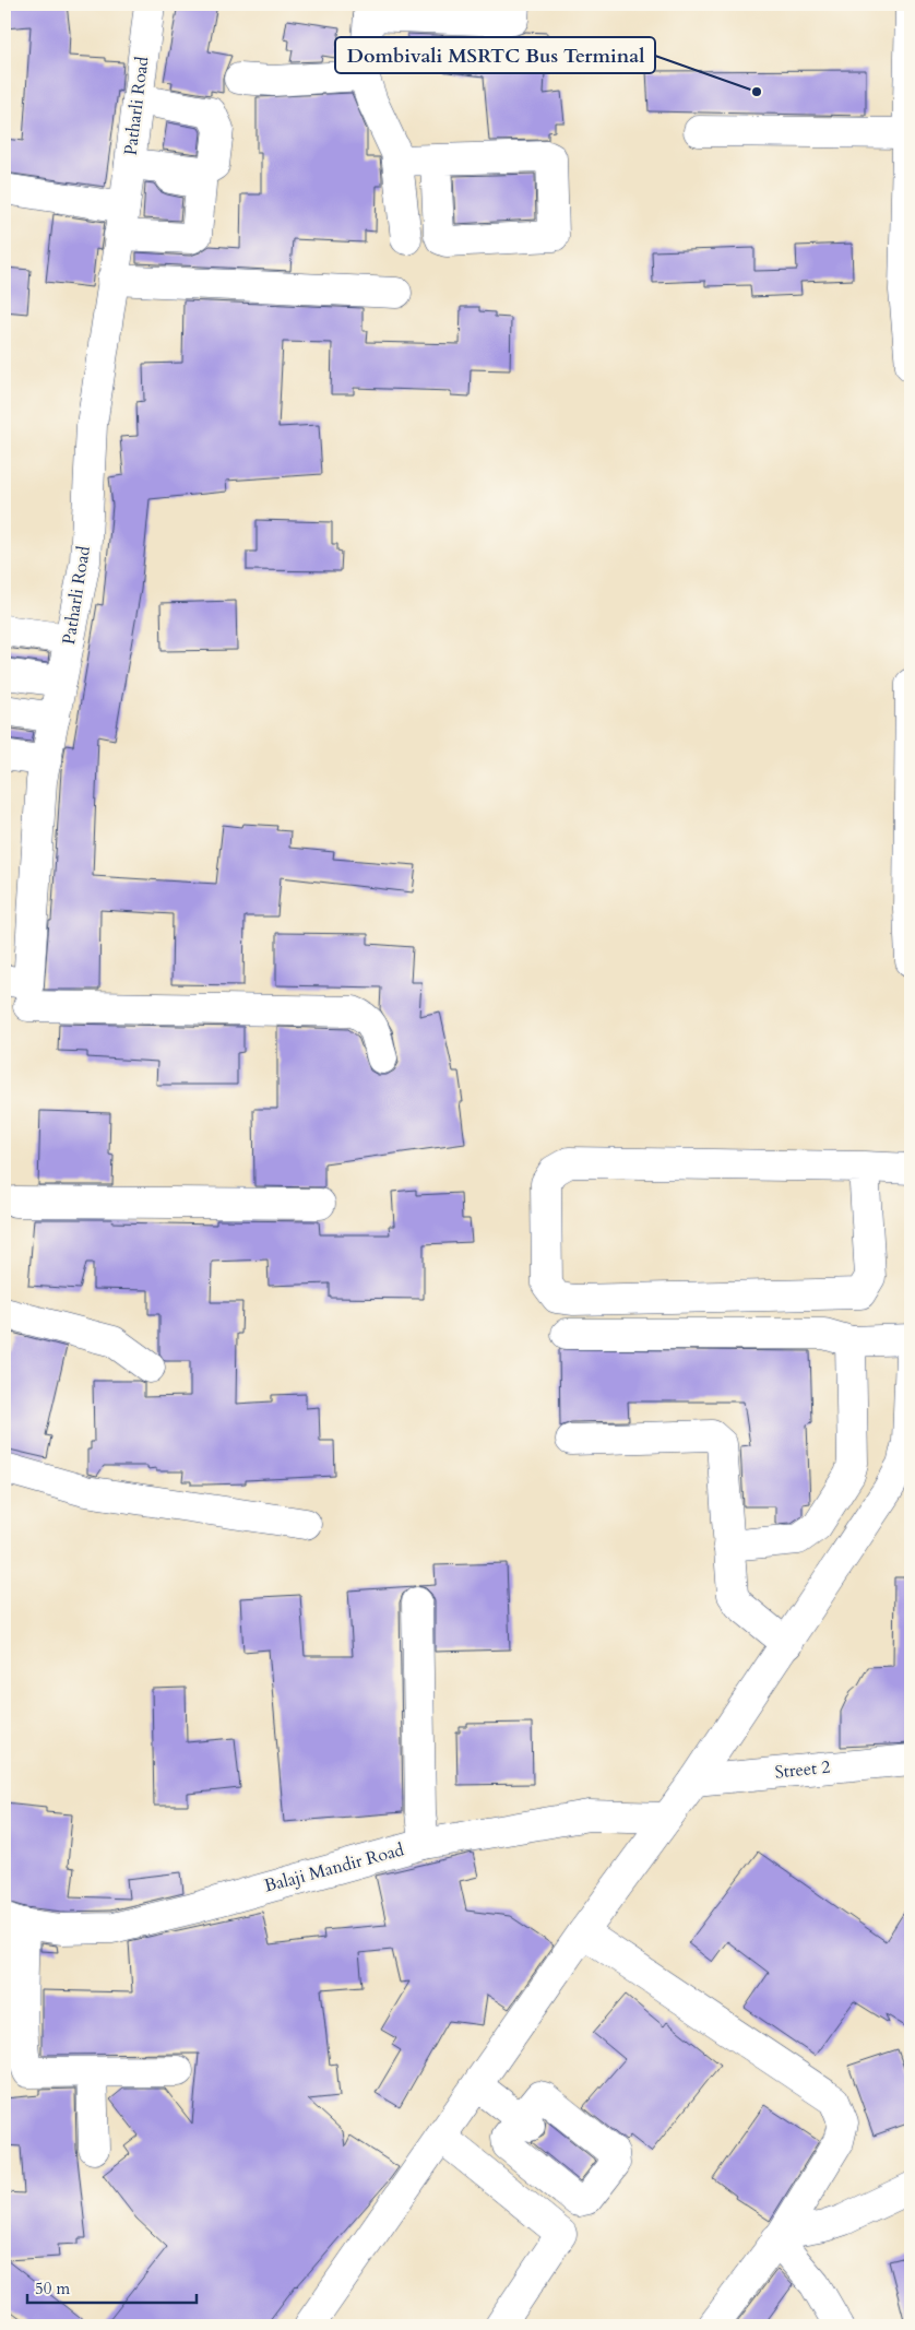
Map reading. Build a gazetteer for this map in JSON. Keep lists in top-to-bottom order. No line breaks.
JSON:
{"streets":{"street":["Patharli Road","Street 2","Balaji Mandir Road"]},"places":["Dombivali MSRTC Bus Terminal"],"scale_bar":"50 m"}
